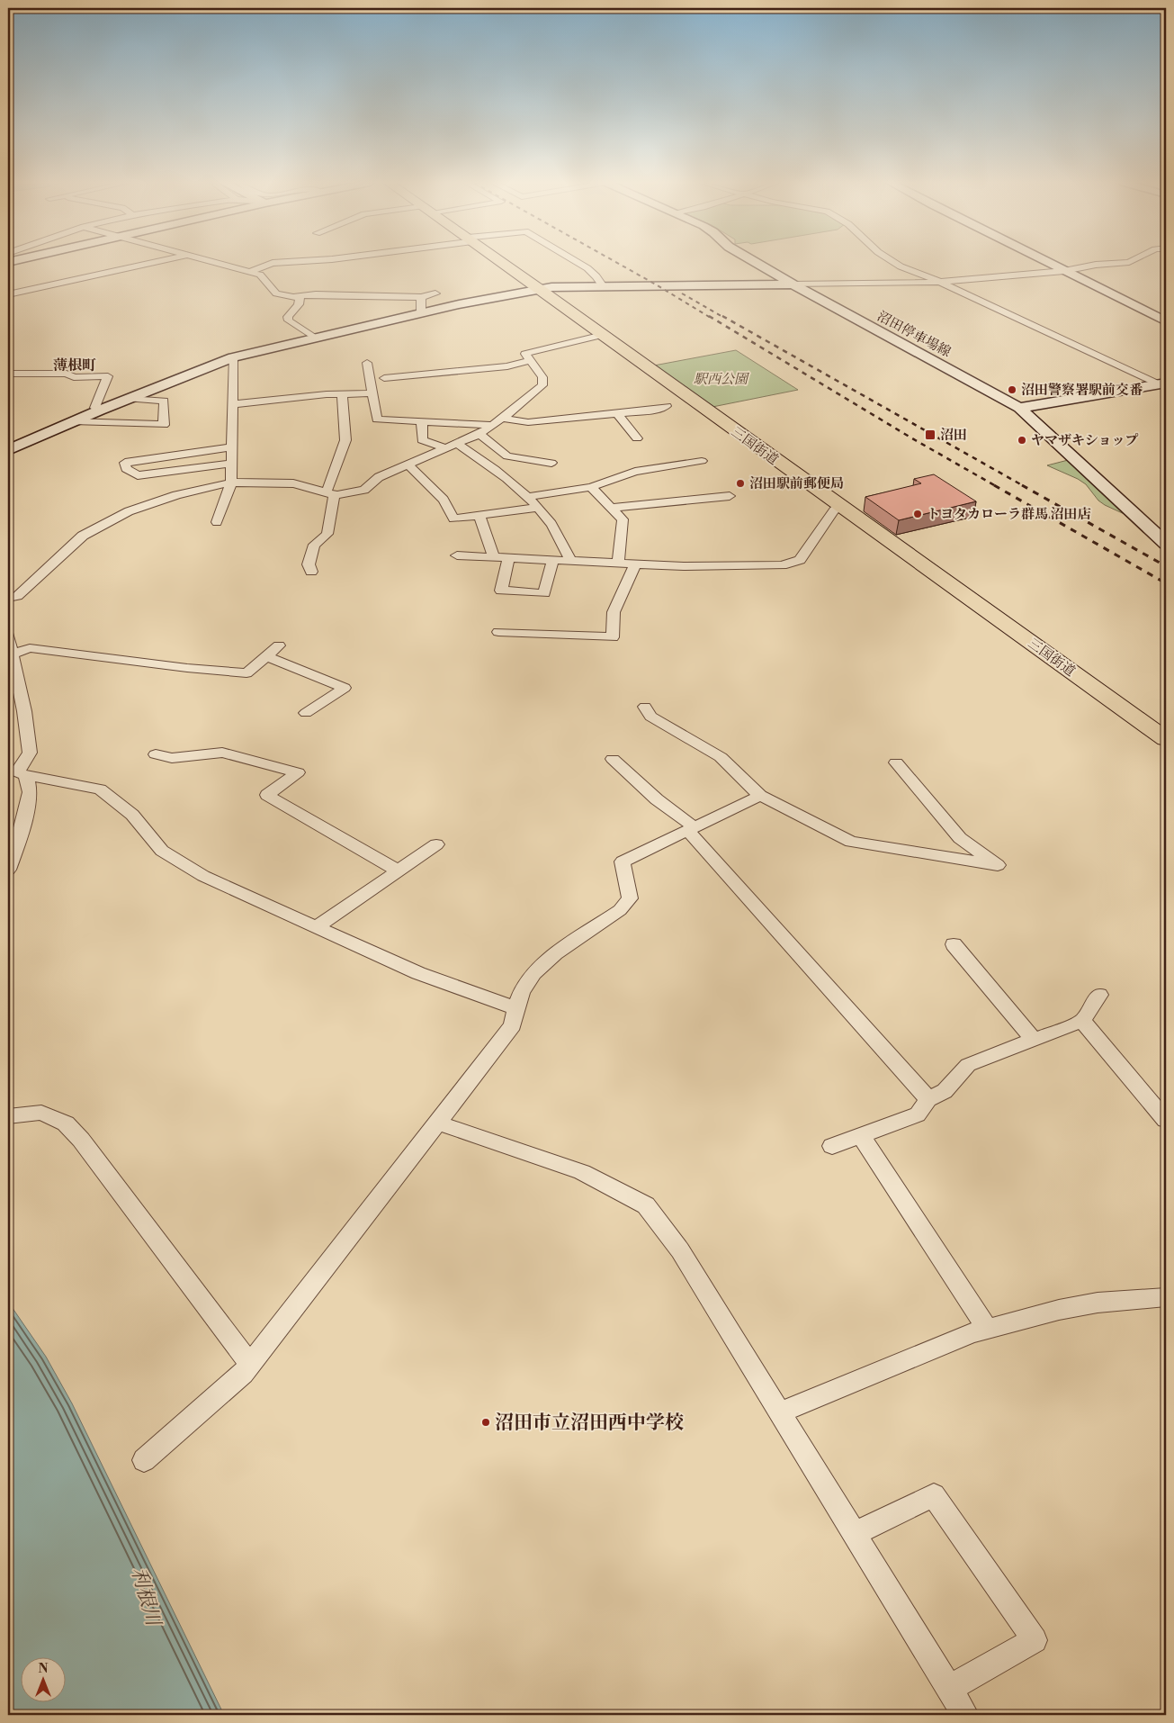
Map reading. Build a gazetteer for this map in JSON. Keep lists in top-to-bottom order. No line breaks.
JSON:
{"streets":{"highway":["三国街道"],"main road":["沼田停車場線"]},"districts":["薄根町"],"water":["利根川"],"parks":["駅西公園"],"places":{"other":["沼田警察署駅前交番","ヤマザキショップ","沼田駅前郵便局","トヨタカローラ群馬 沼田店","沼田市立沼田西中学校"],"transit":["沼田"]},"north":"top"}
